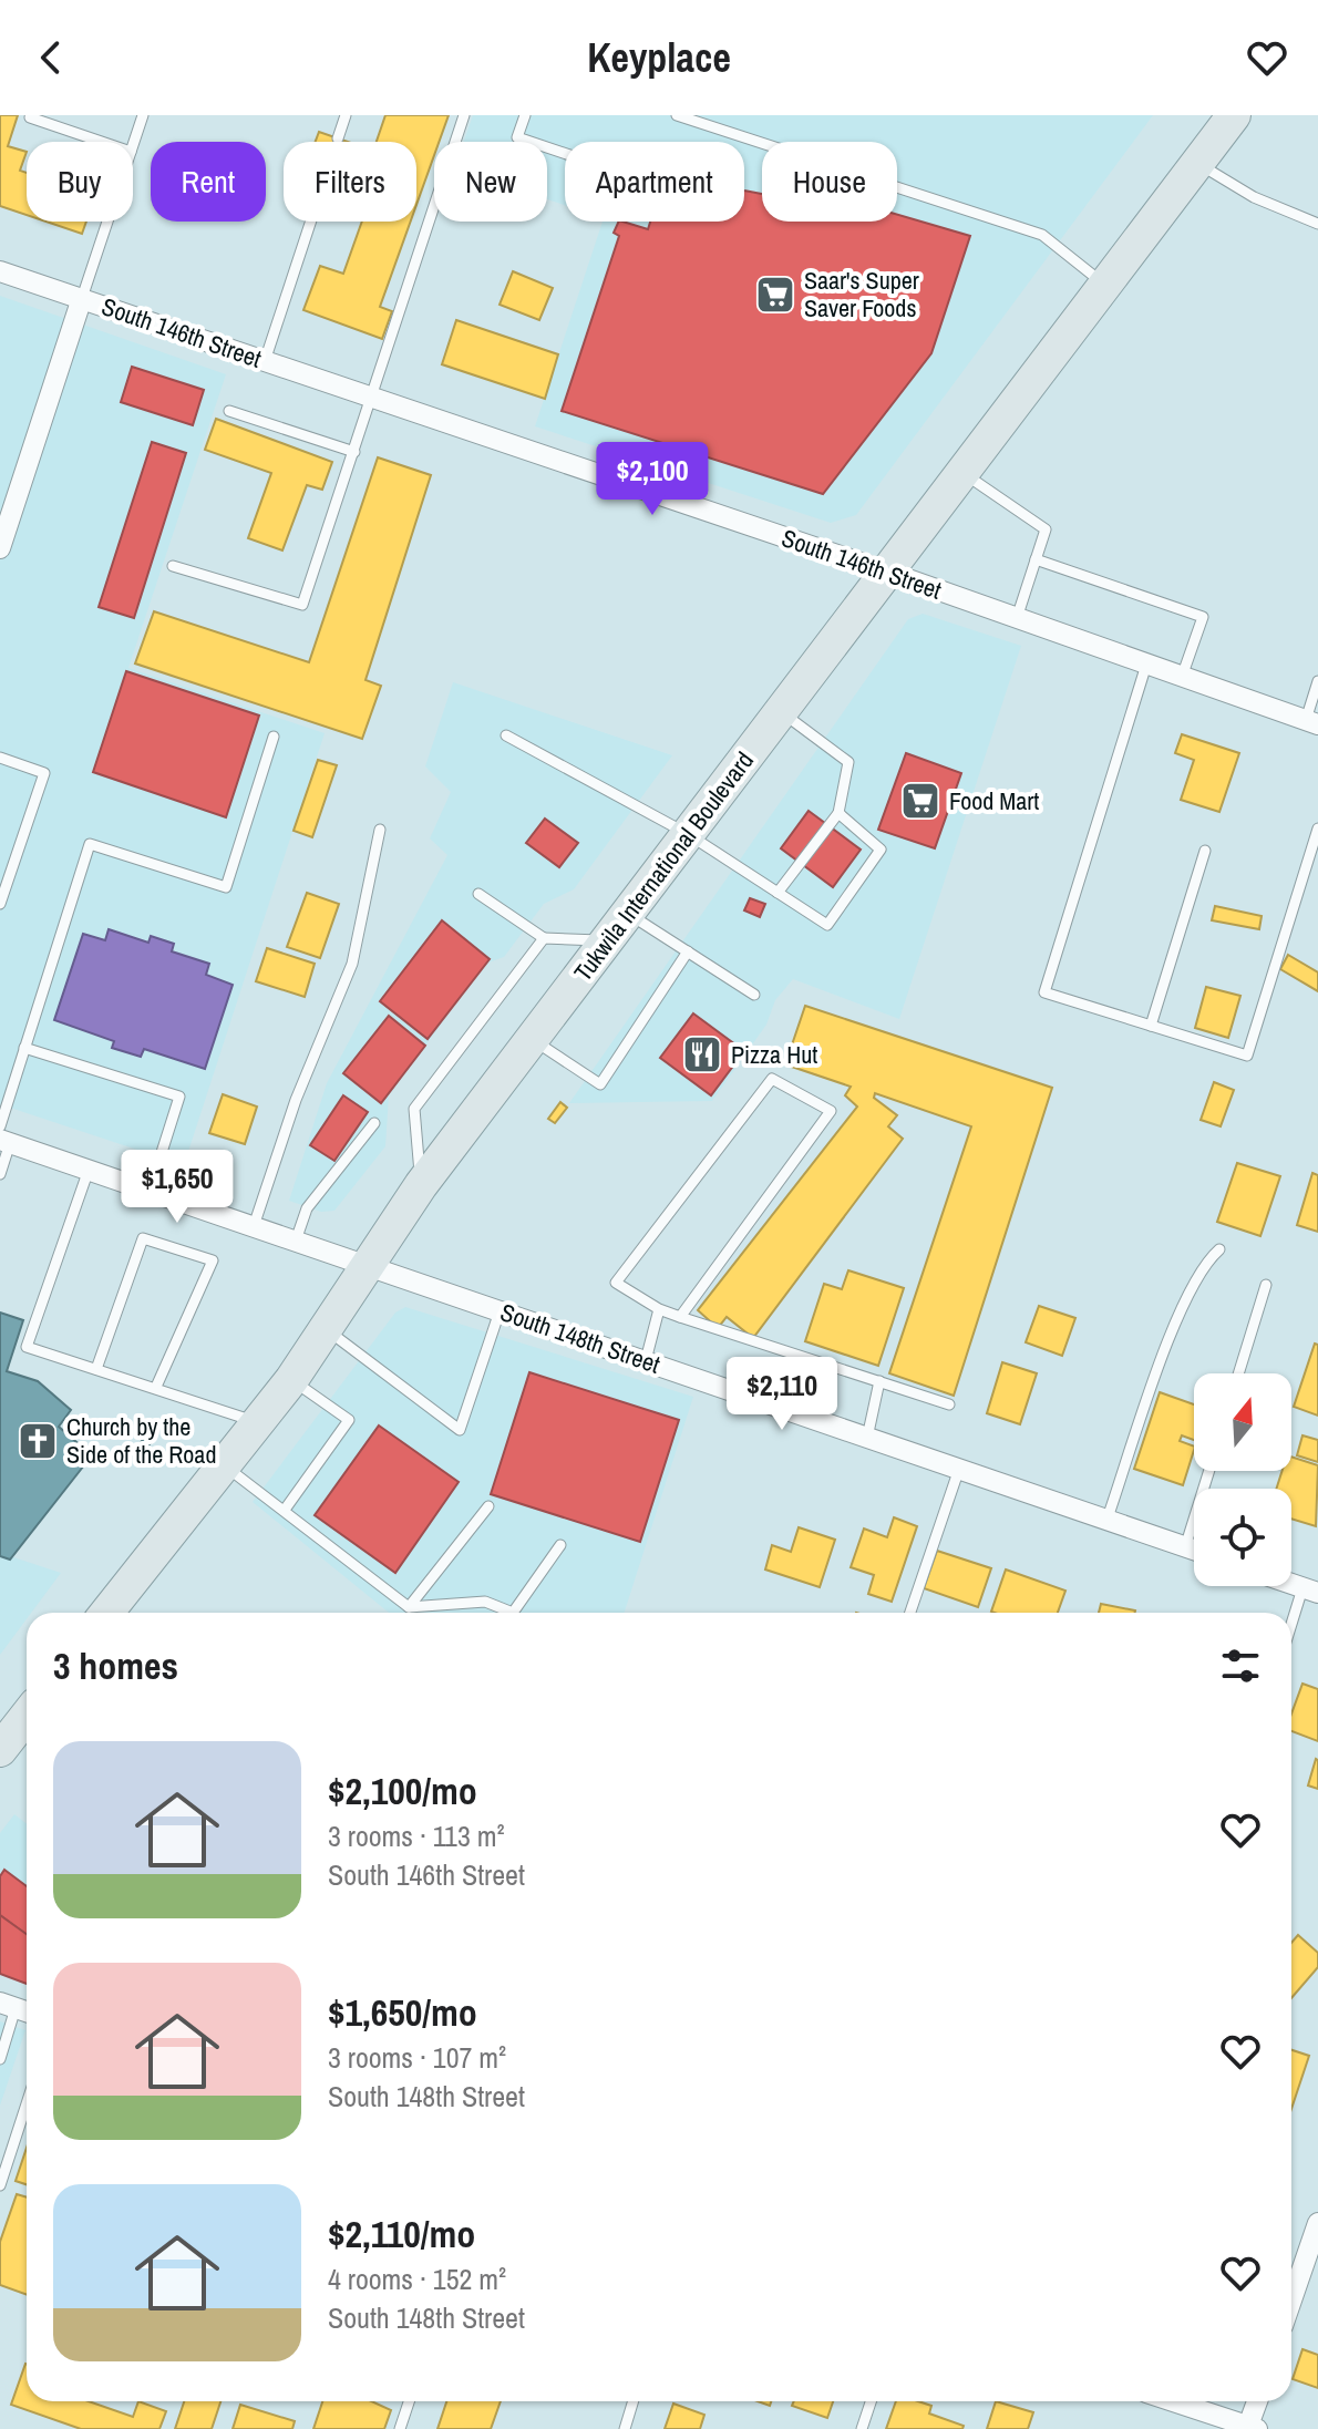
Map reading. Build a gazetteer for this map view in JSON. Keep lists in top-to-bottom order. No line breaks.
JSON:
{"streets":{"main road":["Tukwila International Boulevard"],"street":["South 146th Street","South 148th Street"]},"crossings":[["South 146th Street","Tukwila International Boulevard"],["Tukwila International Boulevard","South 148th Street"]],"places":{"supermarket":["Saar's Super Saver Foods","Food Mart"],"restaurant":["Pizza Hut"],"church":["Church by the Side of the Road"]},"north":"top","page":{"header":"Keyplace","chip":["Buy","Rent","Filters","New","Apartment","House"],"price":["$2,100","$1,650","$2,110"],"heading":"3 homes","list":[{"name":"$2,100/mo","note":"3 rooms · 113 m² · South 146th Street"},{"name":"$1,650/mo","note":"3 rooms · 107 m² · South 148th Street"},{"name":"$2,110/mo","note":"4 rooms · 152 m² · South 148th Street"}]}}
